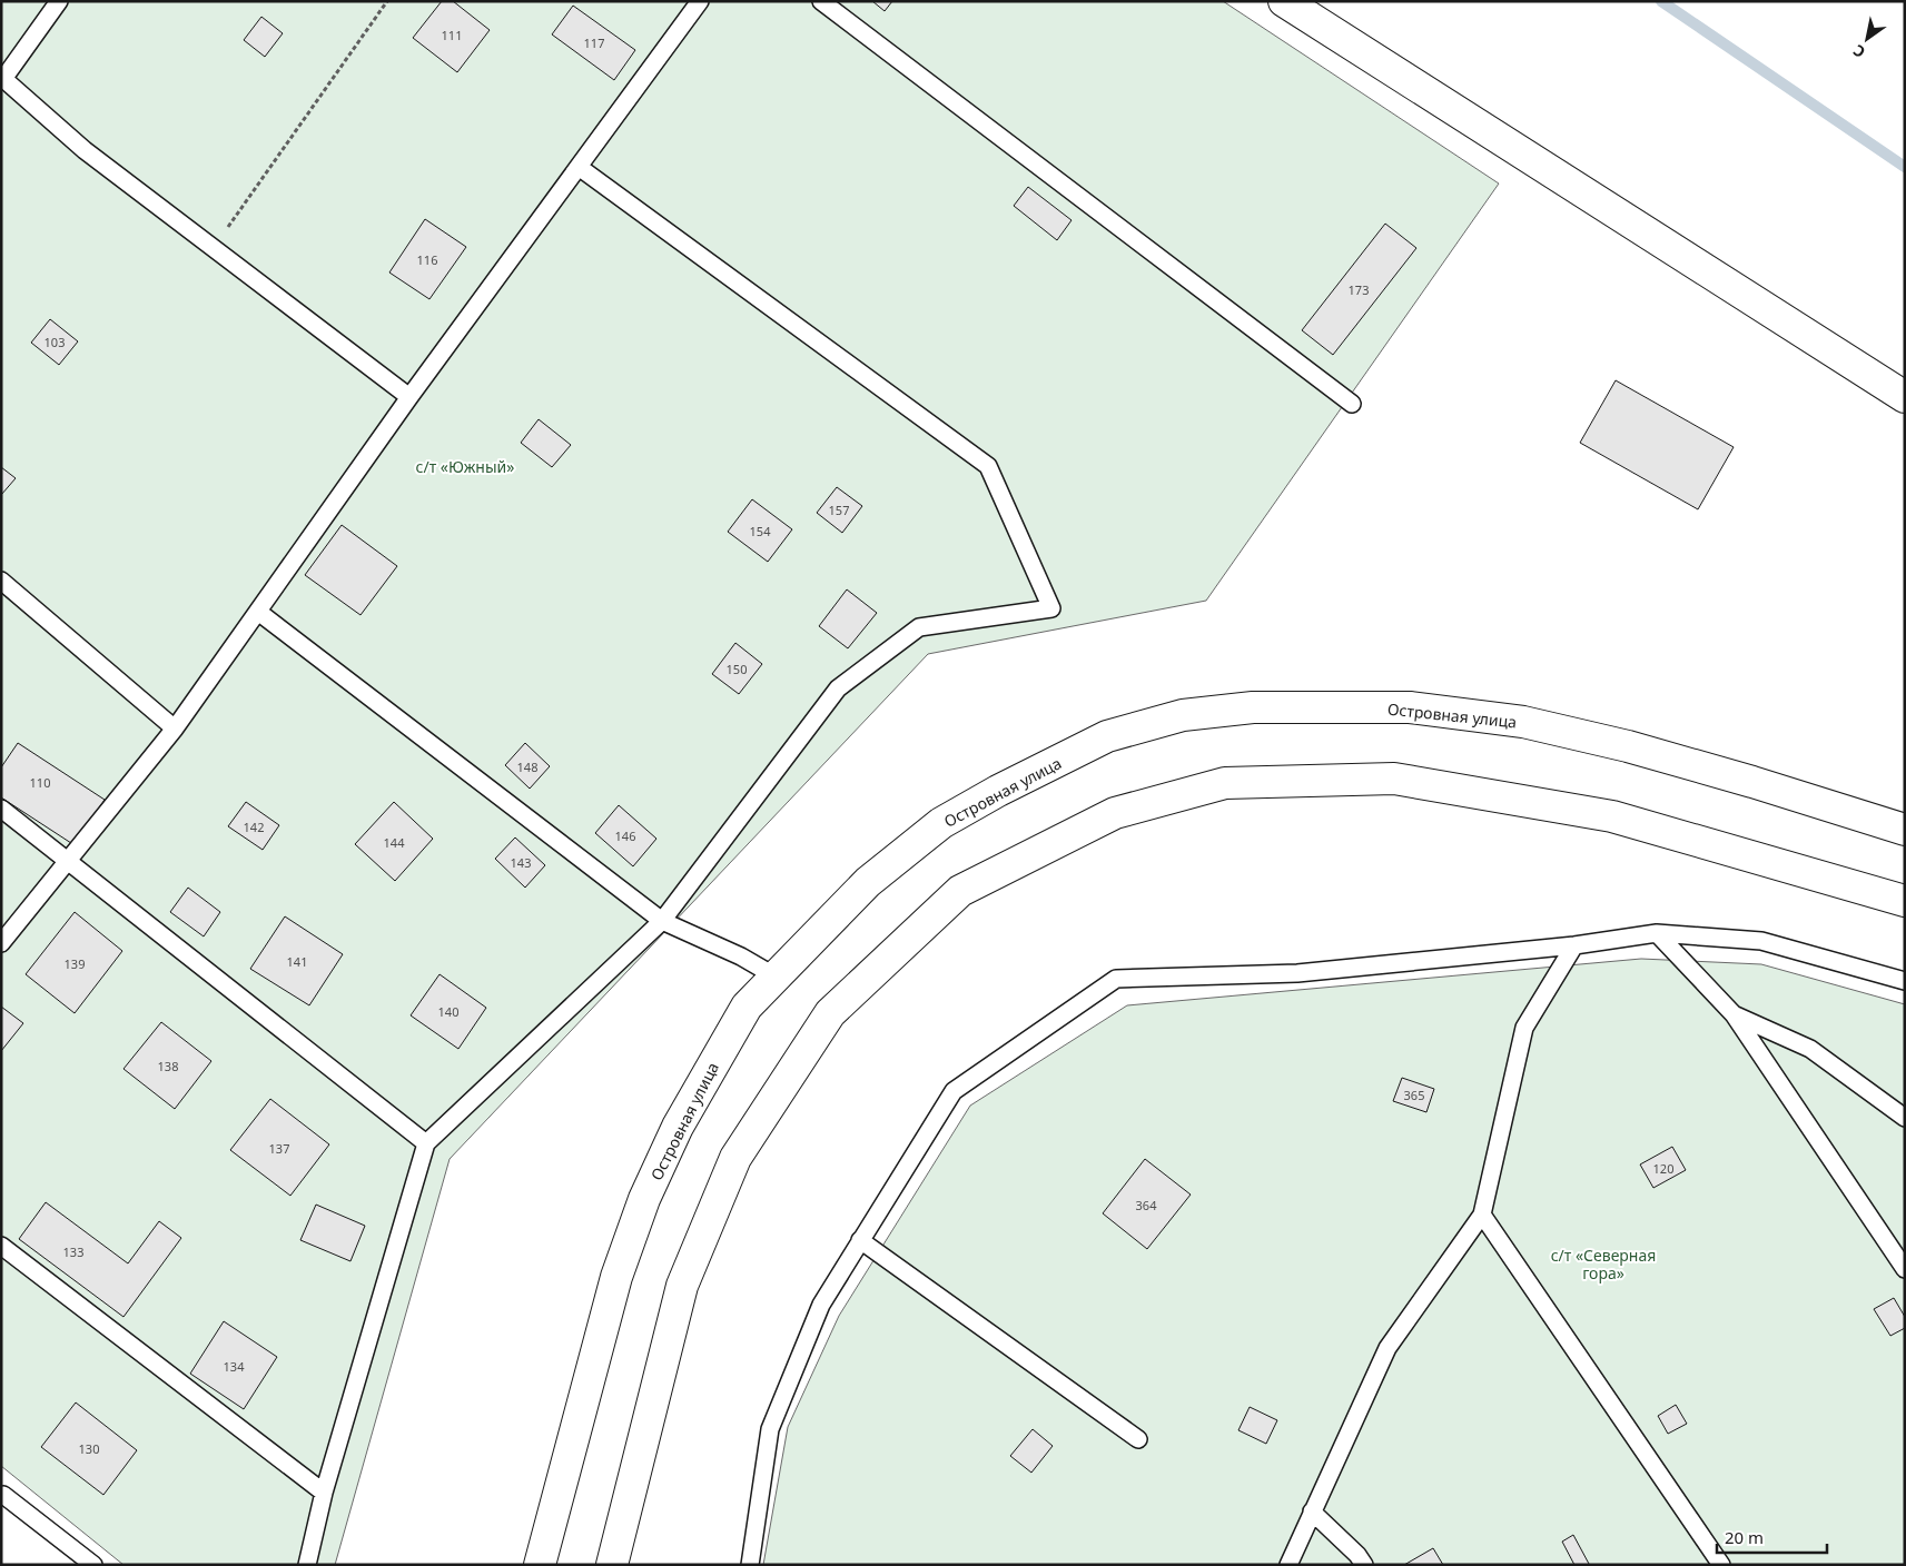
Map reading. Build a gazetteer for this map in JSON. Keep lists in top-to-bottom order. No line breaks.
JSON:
{"streets":{"main road":["Островная улица"]},"parks":["с/т «Южный»","с/т «Северная гора»"],"house_numbers":["111","117","116","173","103","157","154","150","148","110","142","146","144","143","141","139","140","138","365","137","120","364","133","134","130"],"scale_bar":"20 m","north":"bottom left"}
